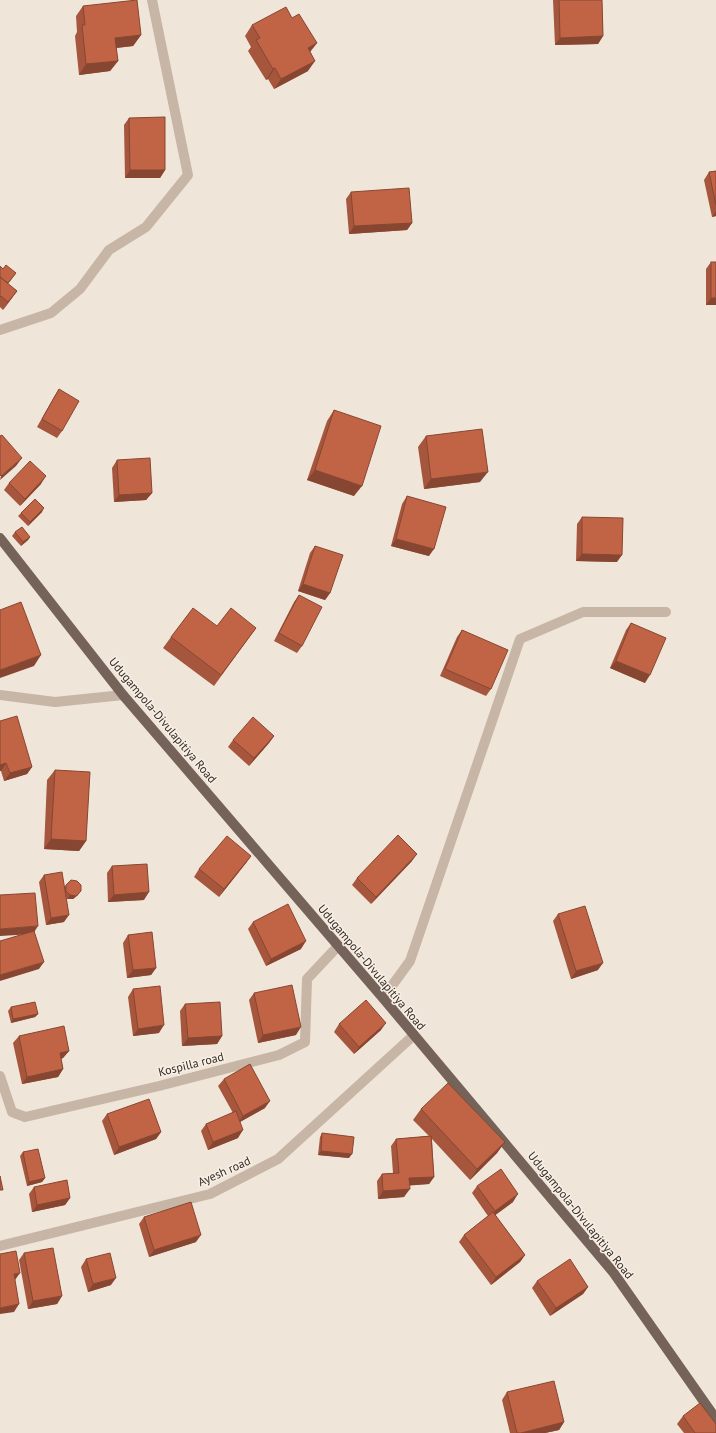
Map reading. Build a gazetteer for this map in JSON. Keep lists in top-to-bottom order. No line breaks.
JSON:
{"streets":{"main road":["Udugampola-Divulapitiya Road"],"street":["Kospilla road","Ayesh road"]},"crossings":[["Udugampola-Divulapitiya Road","Kospilla road"],["Udugampola-Divulapitiya Road","Ayesh road"]]}
